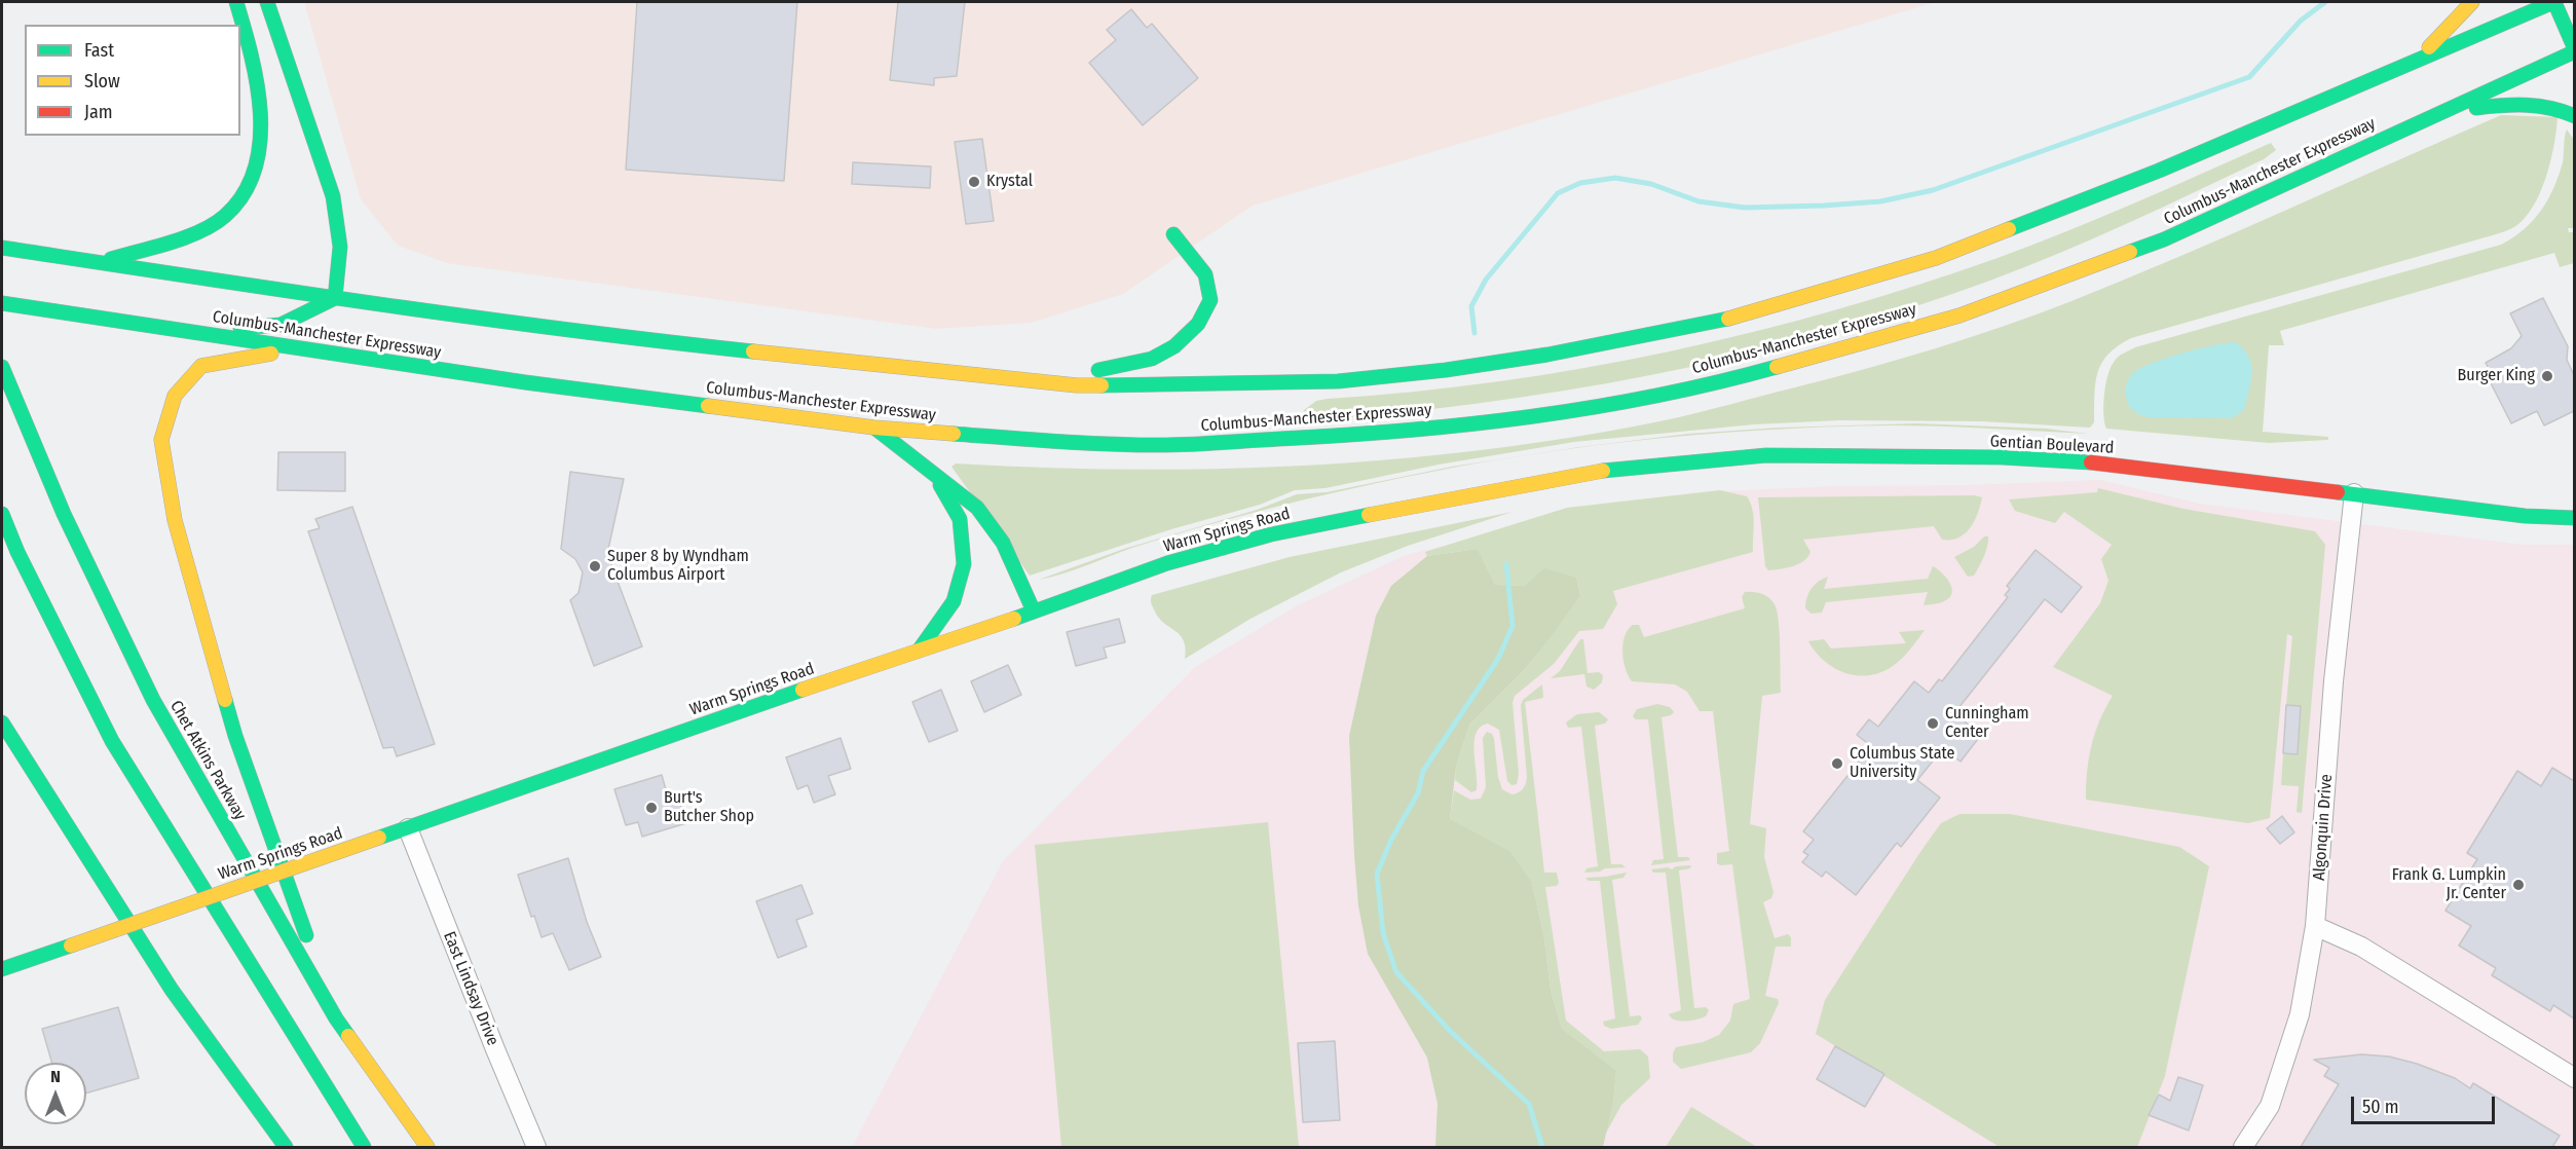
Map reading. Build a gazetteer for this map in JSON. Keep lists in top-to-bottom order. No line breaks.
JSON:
{"streets":{"main road":["Columbus-Manchester Expressway","Gentian Boulevard","Warm Springs Road","Chet Atkins Parkway"],"street":["Algonquin Drive","East Lindsay Drive"]},"crossings":[["Gentian Boulevard","Warm Springs Road"],["Gentian Boulevard","Algonquin Drive"],["Warm Springs Road","East Lindsay Drive"]],"places":["Krystal","Burger King","Super 8 by Wyndham Columbus Airport","Cunningham Center","Columbus State University","Burt's Butcher Shop","Frank G. Lumpkin Jr. Center"],"legend":["Fast","Slow","Jam"],"scale_bar":"50 m","north":"top"}
